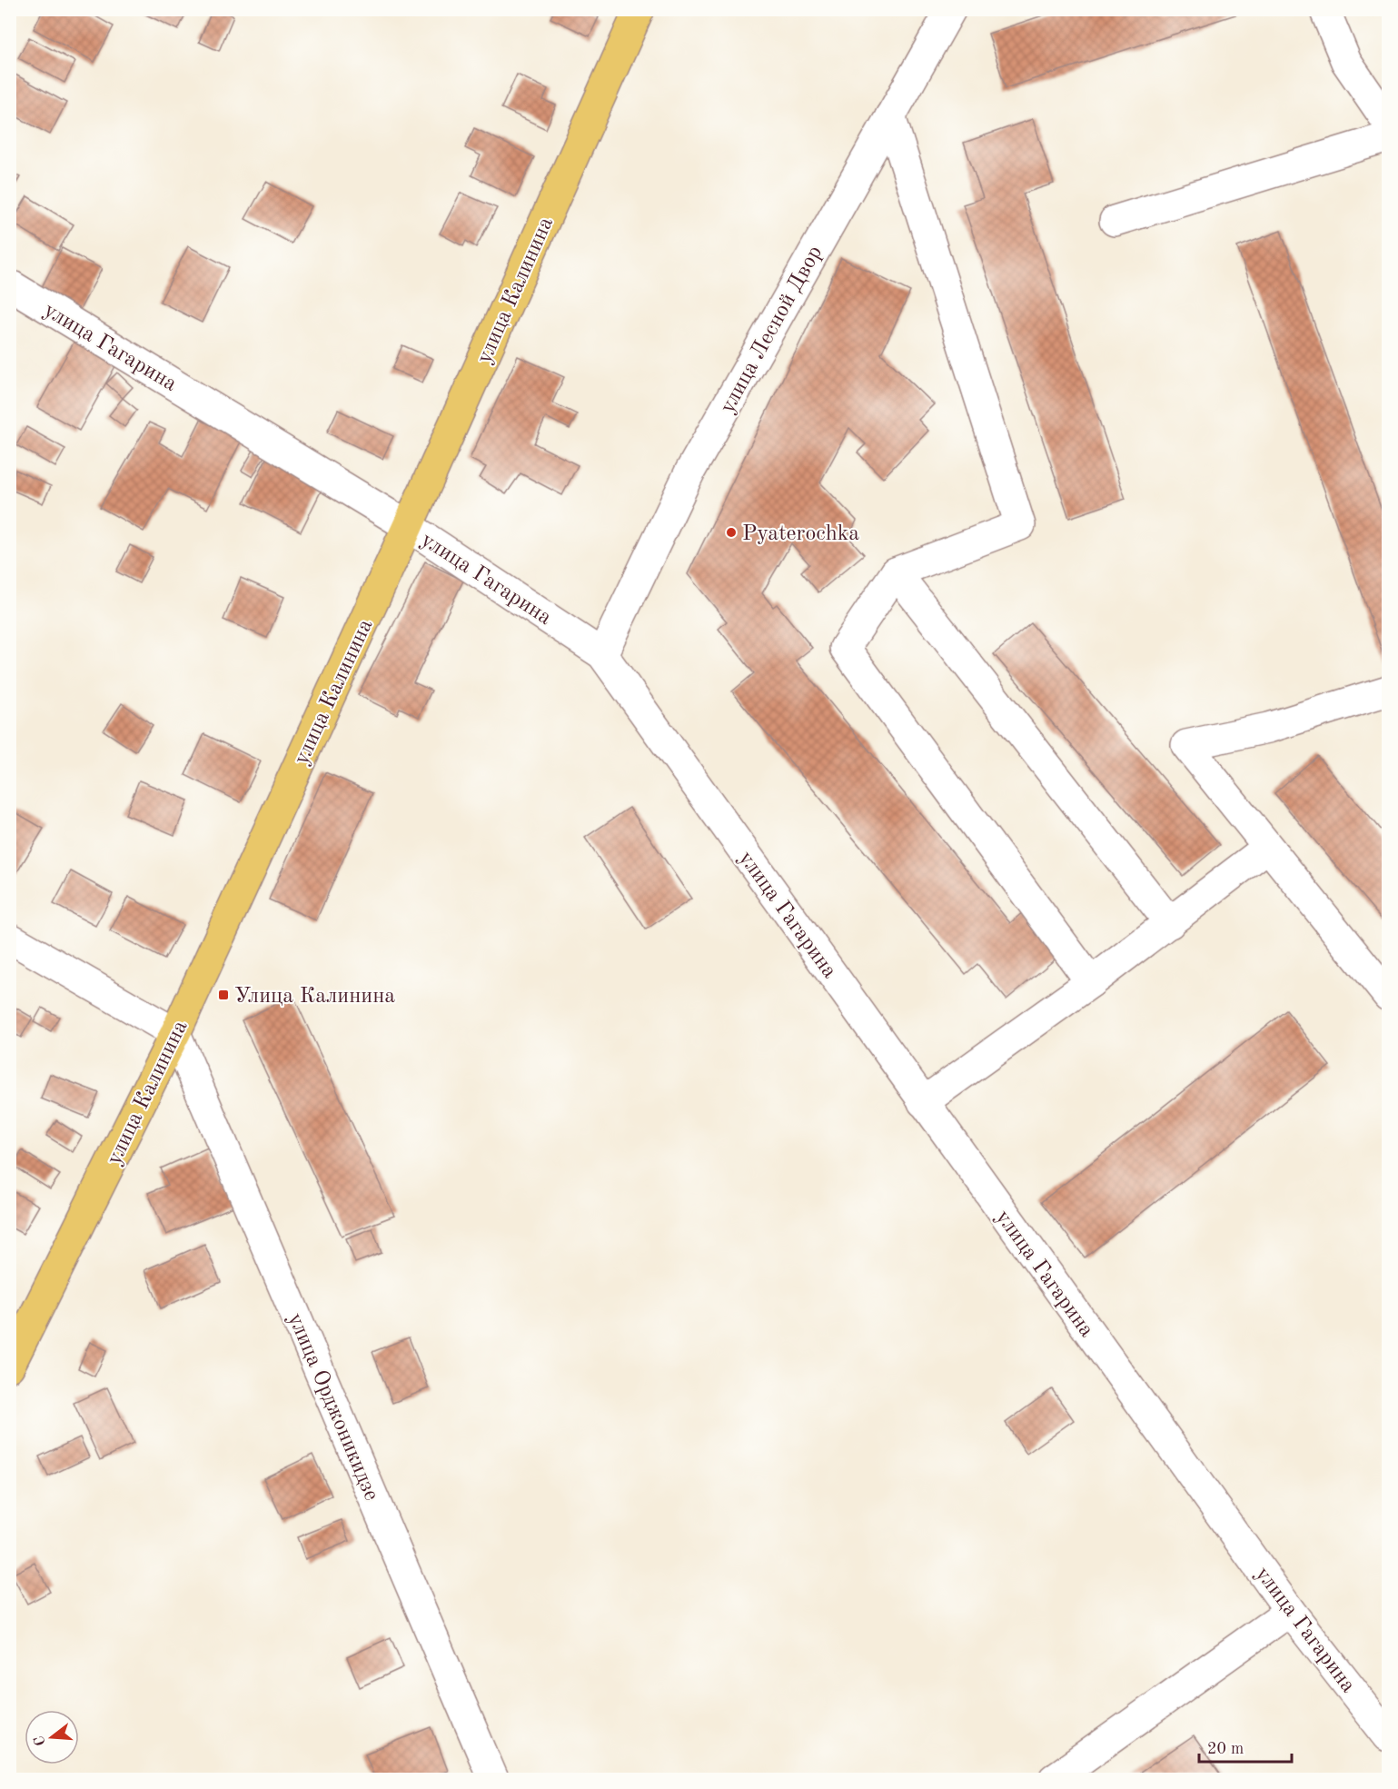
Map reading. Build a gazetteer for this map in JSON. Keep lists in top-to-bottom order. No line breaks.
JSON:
{"streets":{"main road":["улица Калинина"],"street":["улица Лесной Двор","улица Гагарина","улица Орджоникидзе"]},"crossings":[["улица Калинина","улица Гагарина"],["улица Калинина","улица Орджоникидзе"],["улица Лесной Двор","улица Гагарина"]],"places":{"other":["Pyaterochka"],"transit":["Улица Калинина"]},"scale_bar":"20 m","north":"left"}
